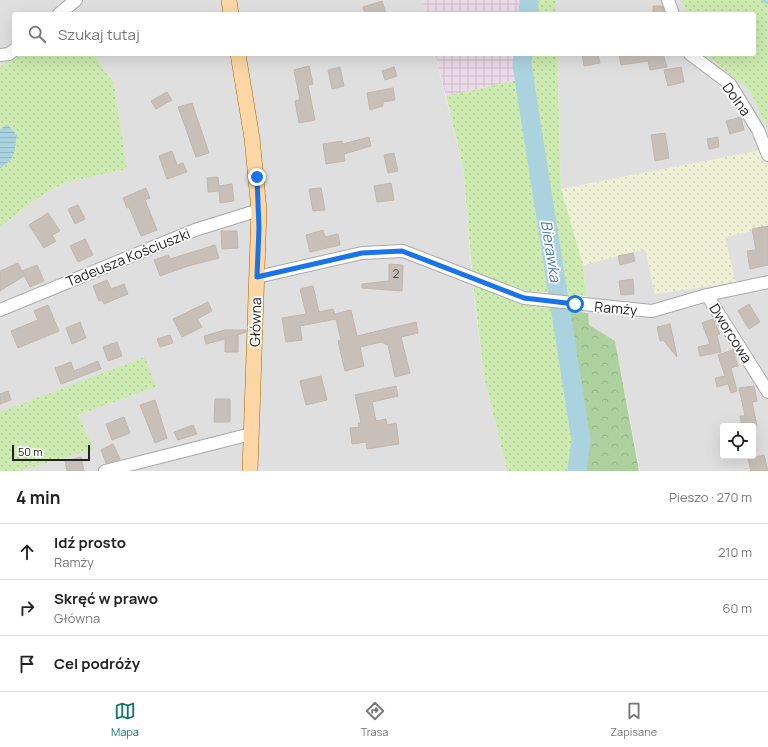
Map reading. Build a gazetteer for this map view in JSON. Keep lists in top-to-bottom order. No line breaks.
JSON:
{"streets":{"main road":["Główna"],"street":["Dolna","Tadeusza Kościuszki","Ramży","Dworcowa"]},"crossings":[["Tadeusza Kościuszki","Główna"],["Ramży","Główna"],["Ramży","Dworcowa"]],"water":["Bierawka"],"house_numbers":["2"],"scale_bar":"50 m","page":{"search":"Szukaj tutaj","scale":"50 m","heading":["4 min","Pieszo · 270 m"],"list":[["Idź prosto","Ramży","210 m"],["Skręć w prawo","Główna","60 m"],"Cel podróży"],"nav":["Mapa","Trasa","Zapisane"]}}
